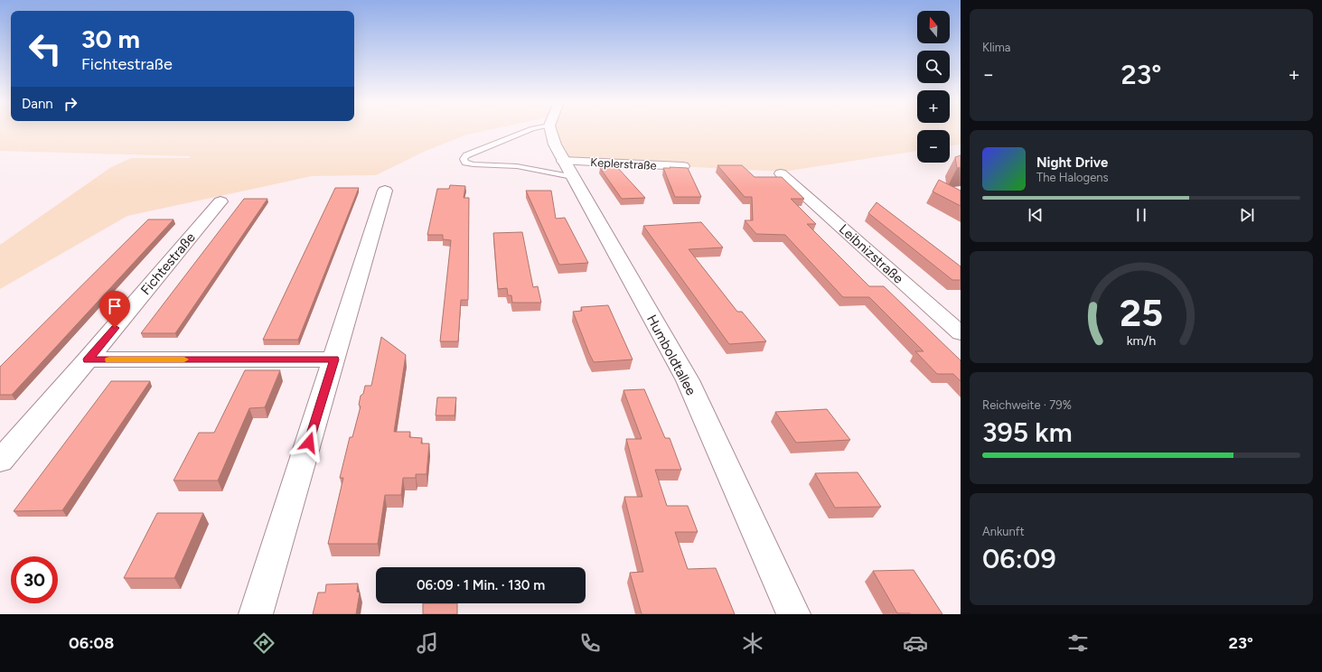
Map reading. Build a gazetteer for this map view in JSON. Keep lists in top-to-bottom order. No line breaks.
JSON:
{"streets":{"street":["Keplerstraße","Leibnizstraße","Fichtestraße","Humboldtallee"]},"crossings":[["Keplerstraße","Humboldtallee"]],"north":"top","page":{"tile":["Klima",["Reichweite · 79%","395 km"],["Ankunft","06:09"]],"map_buttons":["+","−"],"turn":["30 m","Fichtestraße"],"heat":["−","23°","+"],"then":"Dann","song":["Night Drive","The Halogens"],"limit":"30","trip":"06:09 · 1 Min. · 130 m","tabs":["06:08","23°"],"gauge":["25","km/h"]}}
